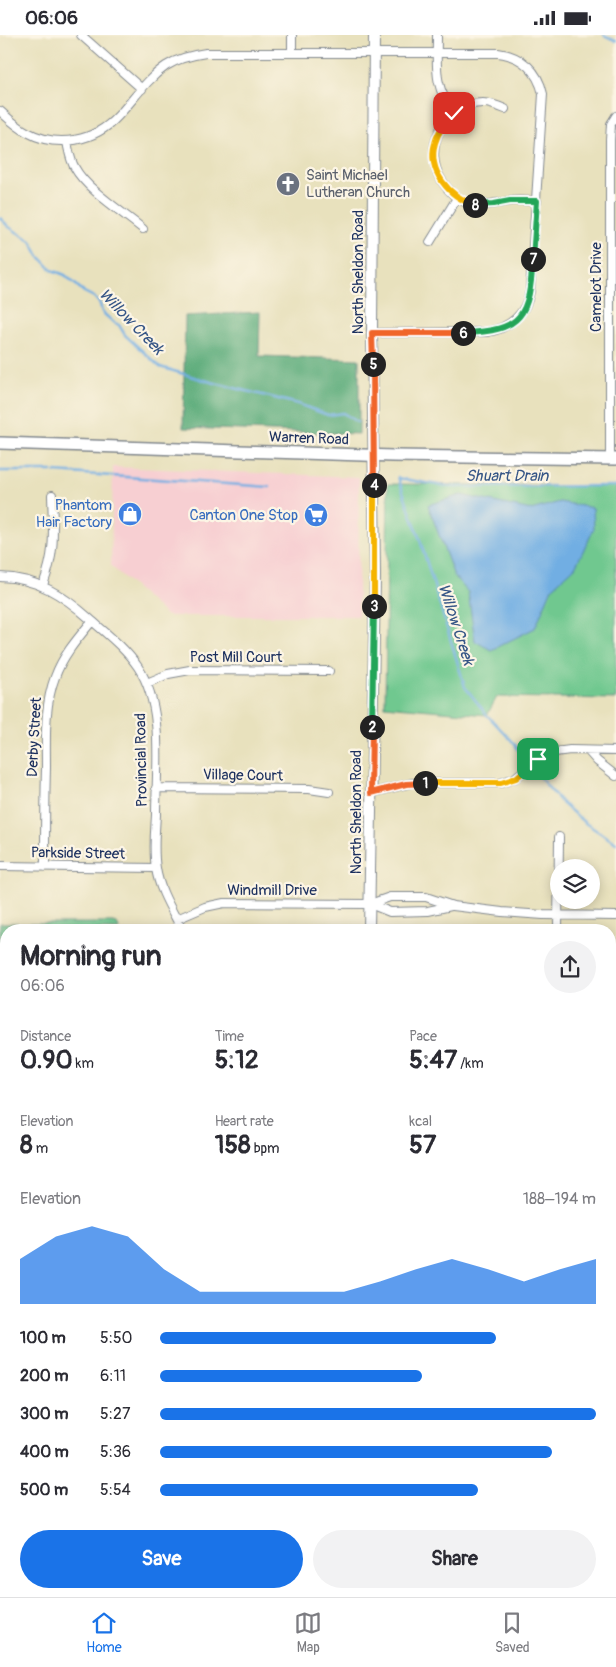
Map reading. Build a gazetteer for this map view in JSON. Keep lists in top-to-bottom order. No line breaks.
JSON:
{"streets":{"main road":["Warren Road"],"street":["North Sheldon Road","Camelot Drive","Post Mill Court","Derby Street","Provincial Road","Village Court","Parkside Street","Windmill Drive"]},"crossings":[["North Sheldon Road","Warren Road"],["North Sheldon Road","Windmill Drive"],["Camelot Drive","Warren Road"],["Post Mill Court","Provincial Road"],["Derby Street","Provincial Road"],["Derby Street","Parkside Street"],["Provincial Road","Village Court"],["Provincial Road","Parkside Street"],["Provincial Road","Windmill Drive"]],"water":["Willow Creek","Shuart Drain"],"places":{"church":["Saint Michael Lutheran Church"],"shop":["Phantom Hair Factory"],"supermarket":["Canton One Stop"]},"page":{"status":"06:06","pins":["8","7","6","5","4","3","2","1"],"heading":["Morning run","06:06"],"stats":[["Distance","0.90 km"],["Time","5:12"],["Pace","5:47 /km"],["Elevation","8 m"],["Heart rate","158 bpm"],["kcal","57"]],"chart":["Elevation","188–194 m"],"list":[{"name":"100 m","note":"5:50"},{"name":"200 m","note":"6:11"},{"name":"300 m","note":"5:27"},{"name":"400 m","note":"5:36"},{"name":"500 m","note":"5:54"}],"buttons":["Save","Share"],"tabs":["Home","Map","Saved"]}}
